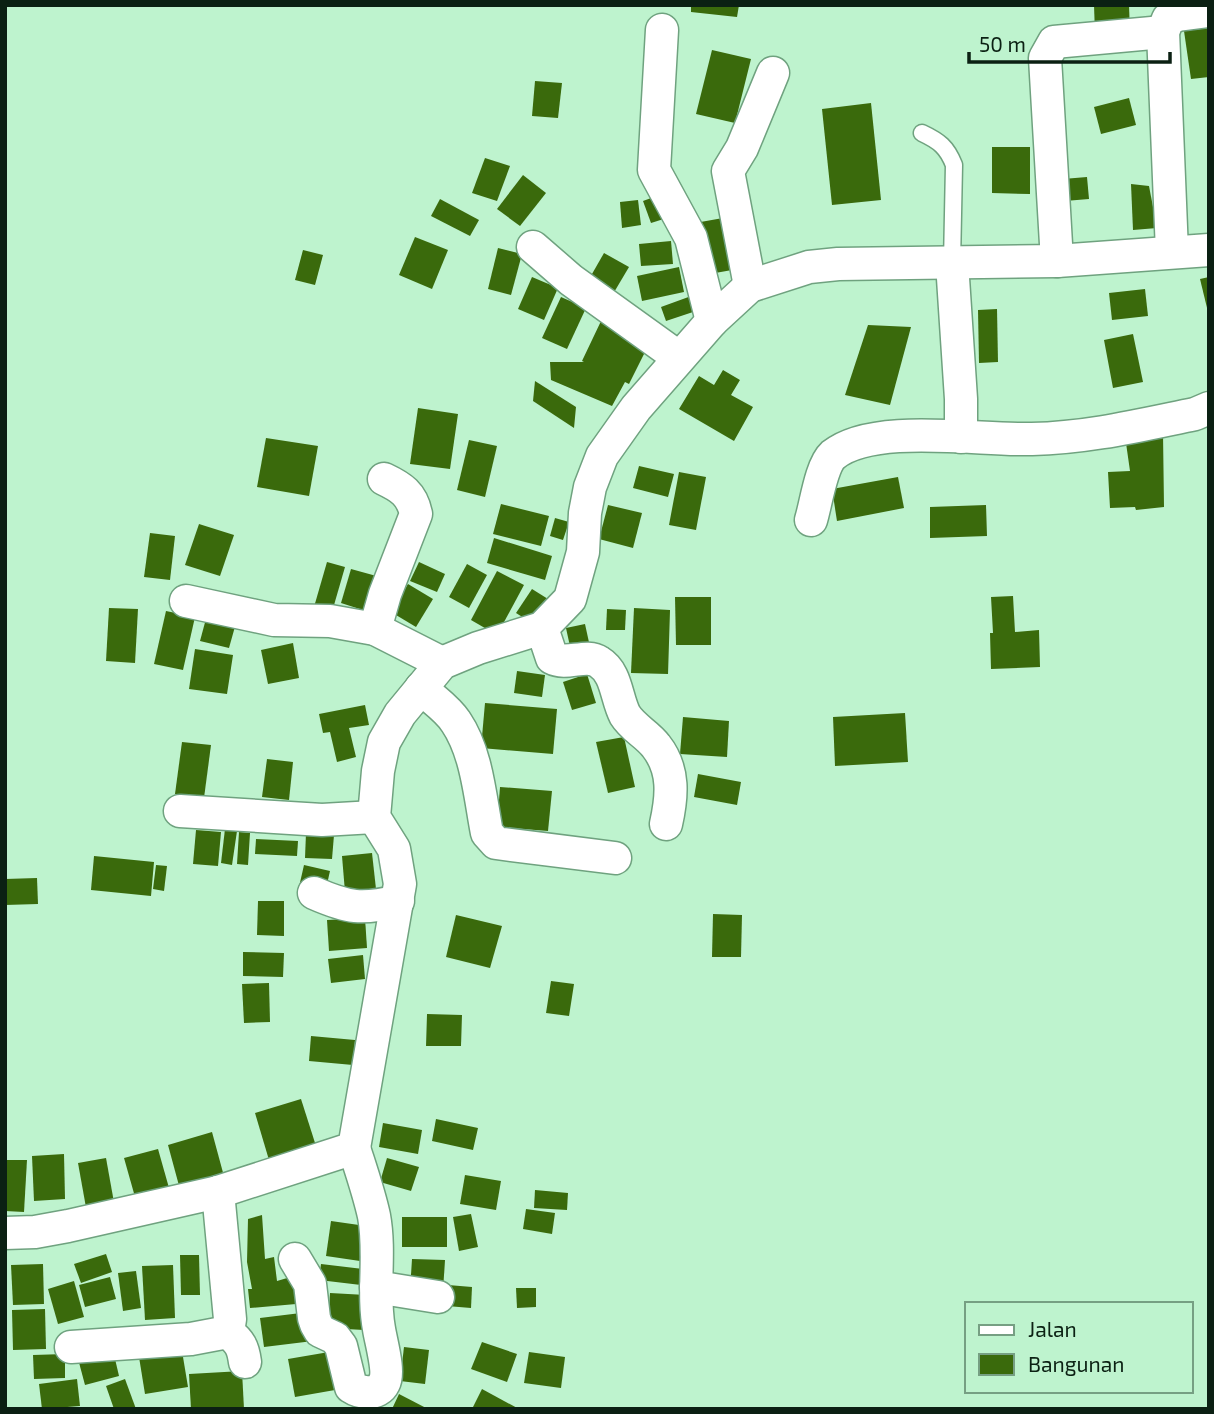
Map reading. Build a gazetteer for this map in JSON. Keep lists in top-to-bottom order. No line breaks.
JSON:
{"legend":["Jalan","Bangunan"],"scale_bar":"50 m"}
